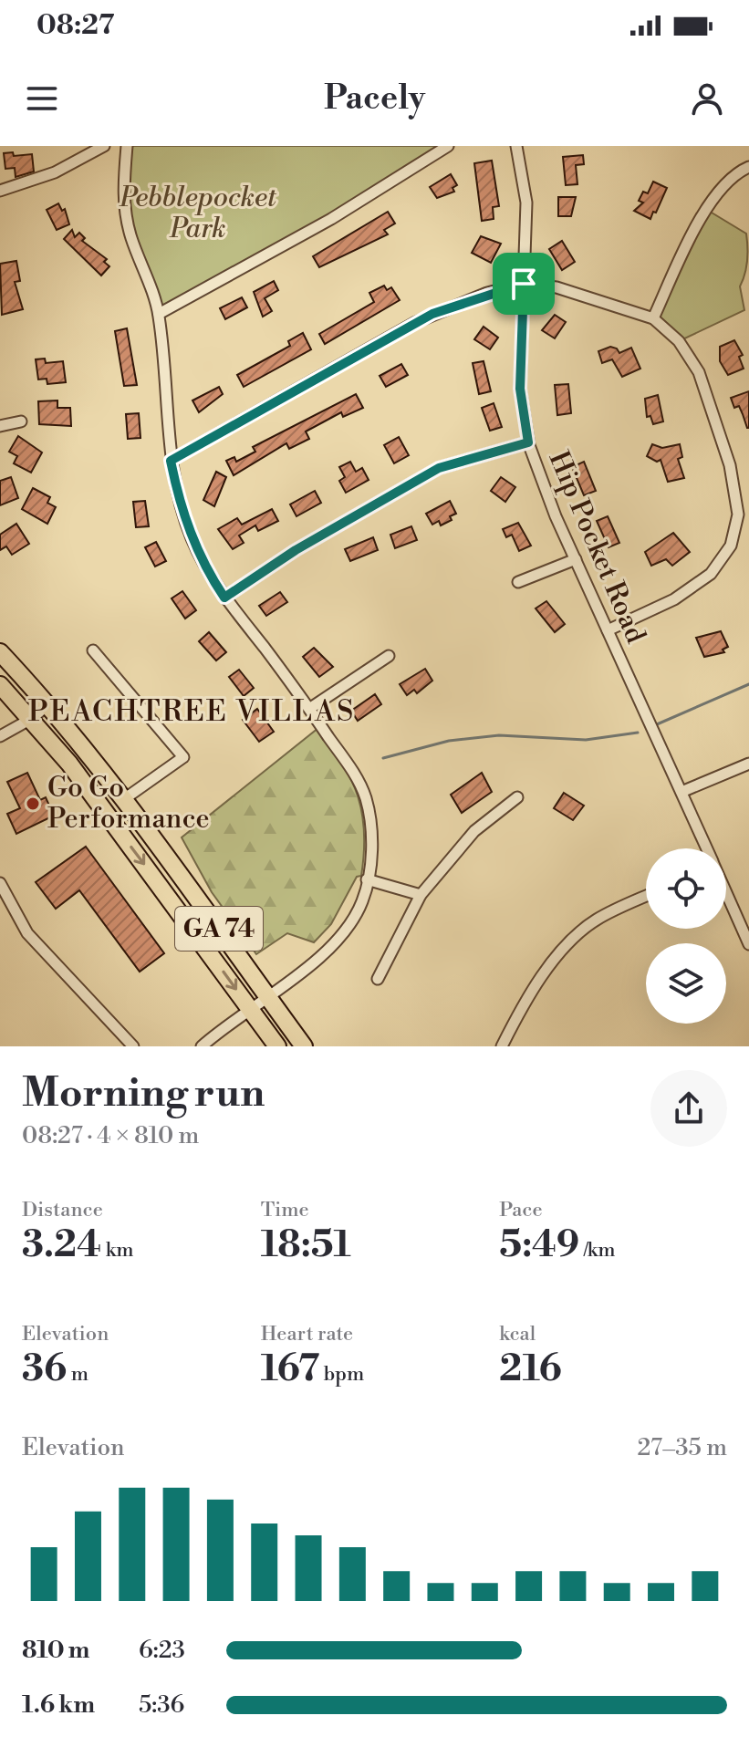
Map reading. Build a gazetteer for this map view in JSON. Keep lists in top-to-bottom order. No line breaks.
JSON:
{"streets":{"main road":["GA 74"],"street":["Hip Pocket Road"]},"districts":["PEACHTREE VILLAS"],"parks":["Pebblepocket Park"],"places":["Go Go Performance"],"page":{"status":"08:27","header":"Pacely","heading":["Morning run","08:27 · 4 × 810 m"],"stats":[["Distance","3.24 km"],["Time","18:51"],["Pace","5:49 /km"],["Elevation","36 m"],["Heart rate","167 bpm"],["kcal","216"]],"chart":["Elevation","27–35 m"],"list":[{"name":"810 m","note":"6:23"},{"name":"1.6 km","note":"5:36"}]}}
